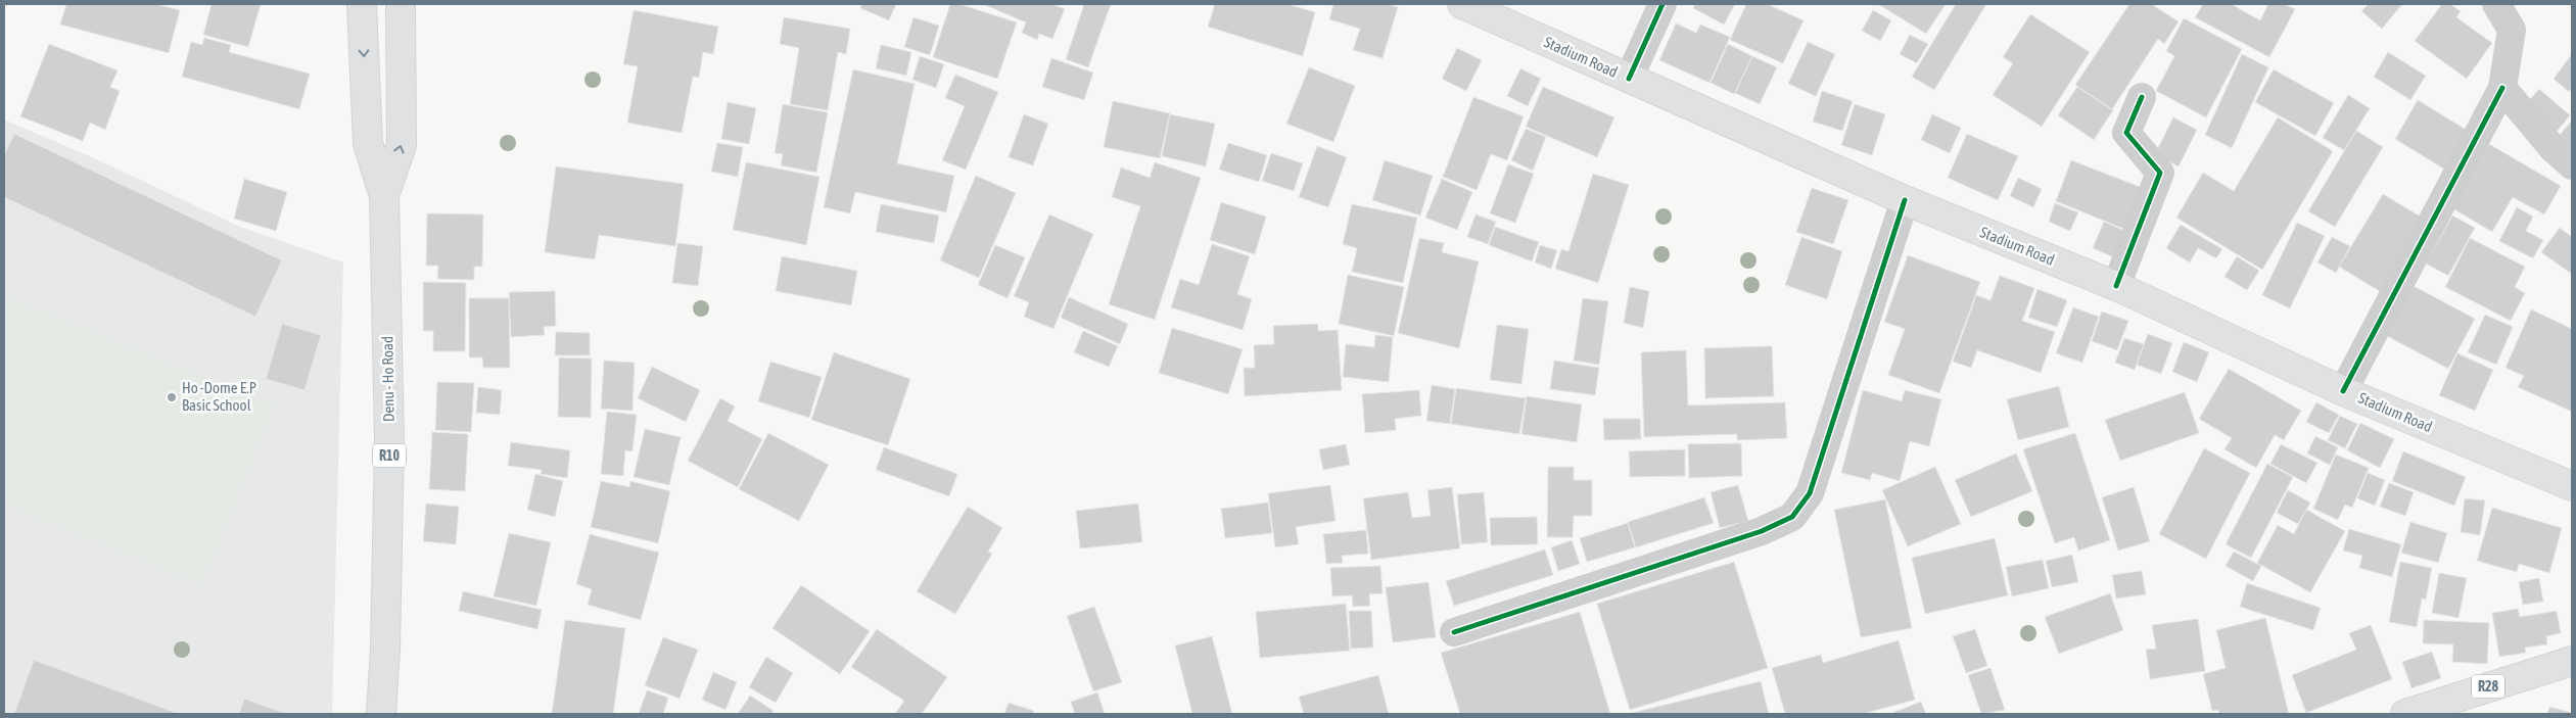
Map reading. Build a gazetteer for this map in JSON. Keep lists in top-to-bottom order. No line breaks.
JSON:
{"streets":{"main road":["Stadium Road","Denu - Ho Road","R10","R28"]},"places":["Ho -Dome E.P Basic School"]}
